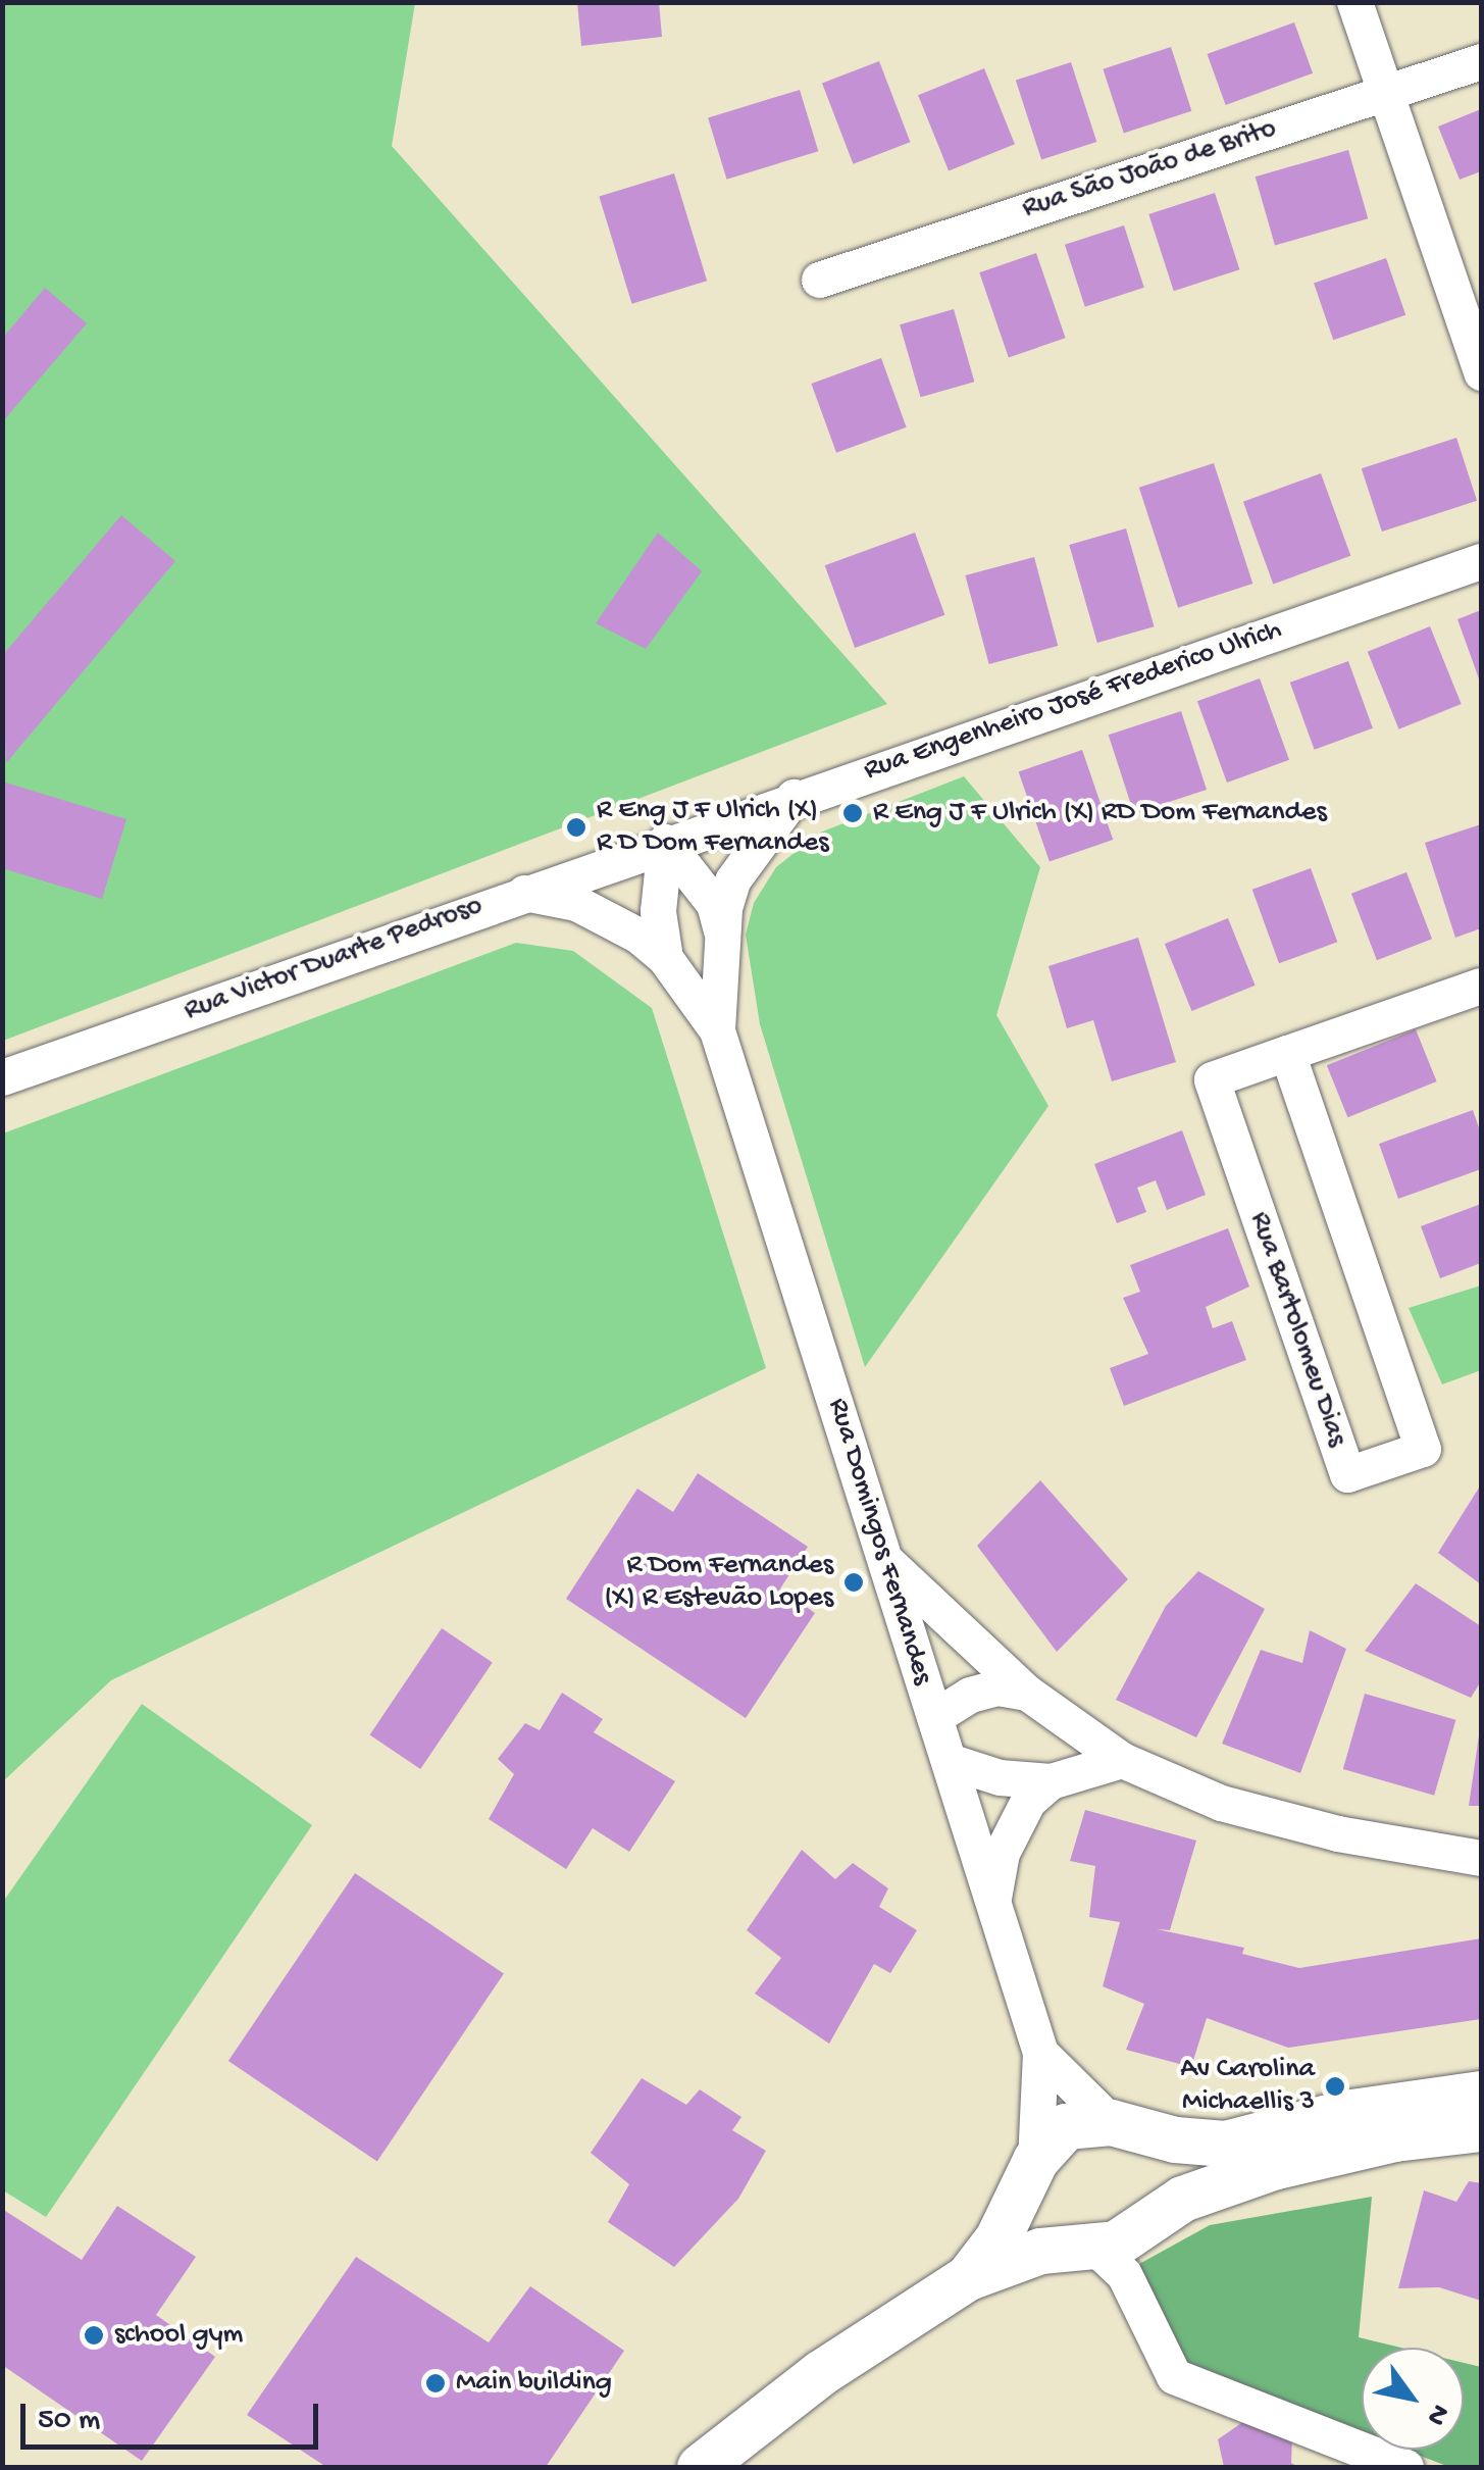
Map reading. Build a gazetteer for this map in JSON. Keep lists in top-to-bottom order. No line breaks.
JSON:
{"streets":{"street":["Rua São João de Brito","Rua Engenheiro José Frederico Ulrich","Rua Victor Duarte Pedroso","Rua Bartolomeu Dias","Rua Domingos Fernandes"]},"crossings":[["Rua Engenheiro José Frederico Ulrich","Rua Victor Duarte Pedroso"],["Rua Engenheiro José Frederico Ulrich","Rua Domingos Fernandes"],["Rua Victor Duarte Pedroso","Rua Domingos Fernandes"]],"places":["R Eng J F Ulrich (X) RD Dom Fernandes","R Eng J F Ulrich (X) R D Dom Fernandes","R Dom Fernandes (X) R Estevão Lopes","Av Carolina Michaellis 3","school gym","Main building"],"scale_bar":"50 m","north":"bottom right"}
